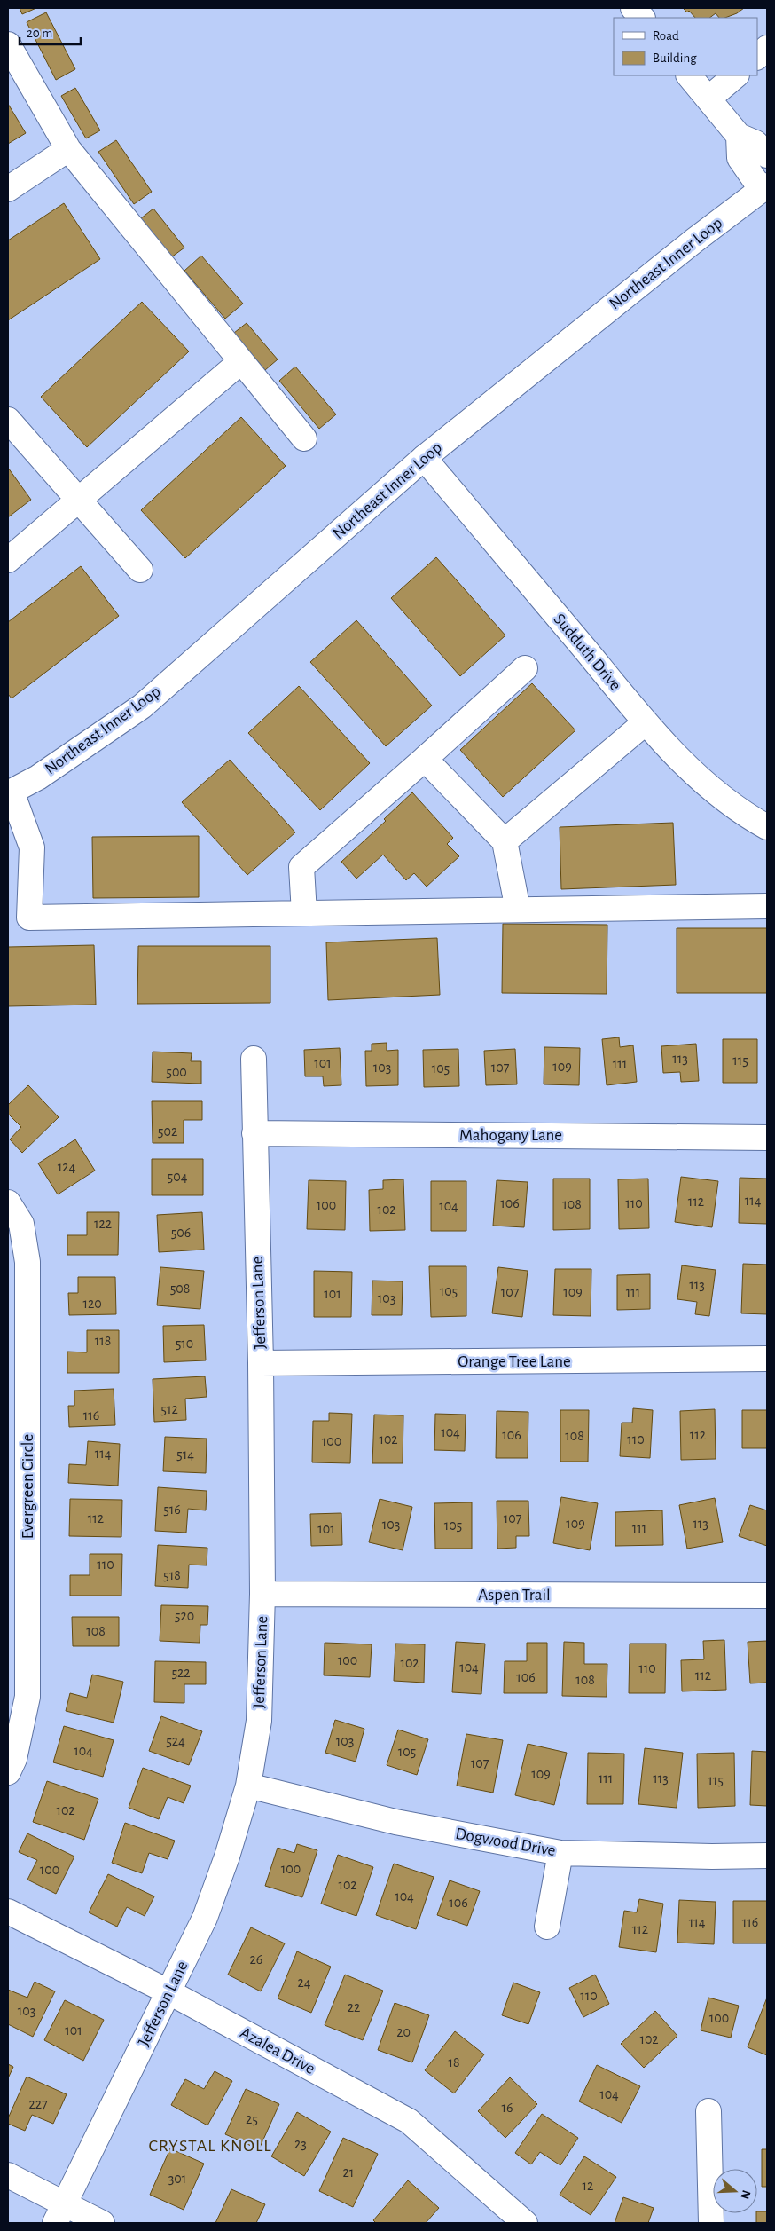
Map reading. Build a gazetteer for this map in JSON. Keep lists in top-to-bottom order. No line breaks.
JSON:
{"streets":{"street":["Northeast Inner Loop","Sudduth Drive","Mahogany Lane","Jefferson Lane","Orange Tree Lane","Evergreen Circle","Aspen Trail","Dogwood Drive","Azalea Drive"]},"crossings":[["Northeast Inner Loop","Sudduth Drive"],["Mahogany Lane","Jefferson Lane"],["Jefferson Lane","Orange Tree Lane"],["Jefferson Lane","Aspen Trail"],["Jefferson Lane","Dogwood Drive"],["Jefferson Lane","Azalea Drive"]],"districts":["CRYSTAL KNOLL"],"house_numbers":["113","115","101","111","109","103","107","105","500","502","124","504","114","112","106","110","108","100","104","102","122","506","113","508","105","107","109","111","101","103","120","118","510","512","116","104","106","112","108","102","110","100","114","514","516","112","107","109","113","103","105","111","101","110","518","520","108","100","102","104","110","522","112","106","108","524","103","104","105","107","109","111","113","115","102","100","100","102","104","106","114","116","112","26","24","110","22","103","100","101","20","102","18","104","227","16","25","23","21","301","12"],"legend":["Road","Building"],"scale_bar":"20 m","north":"right"}
